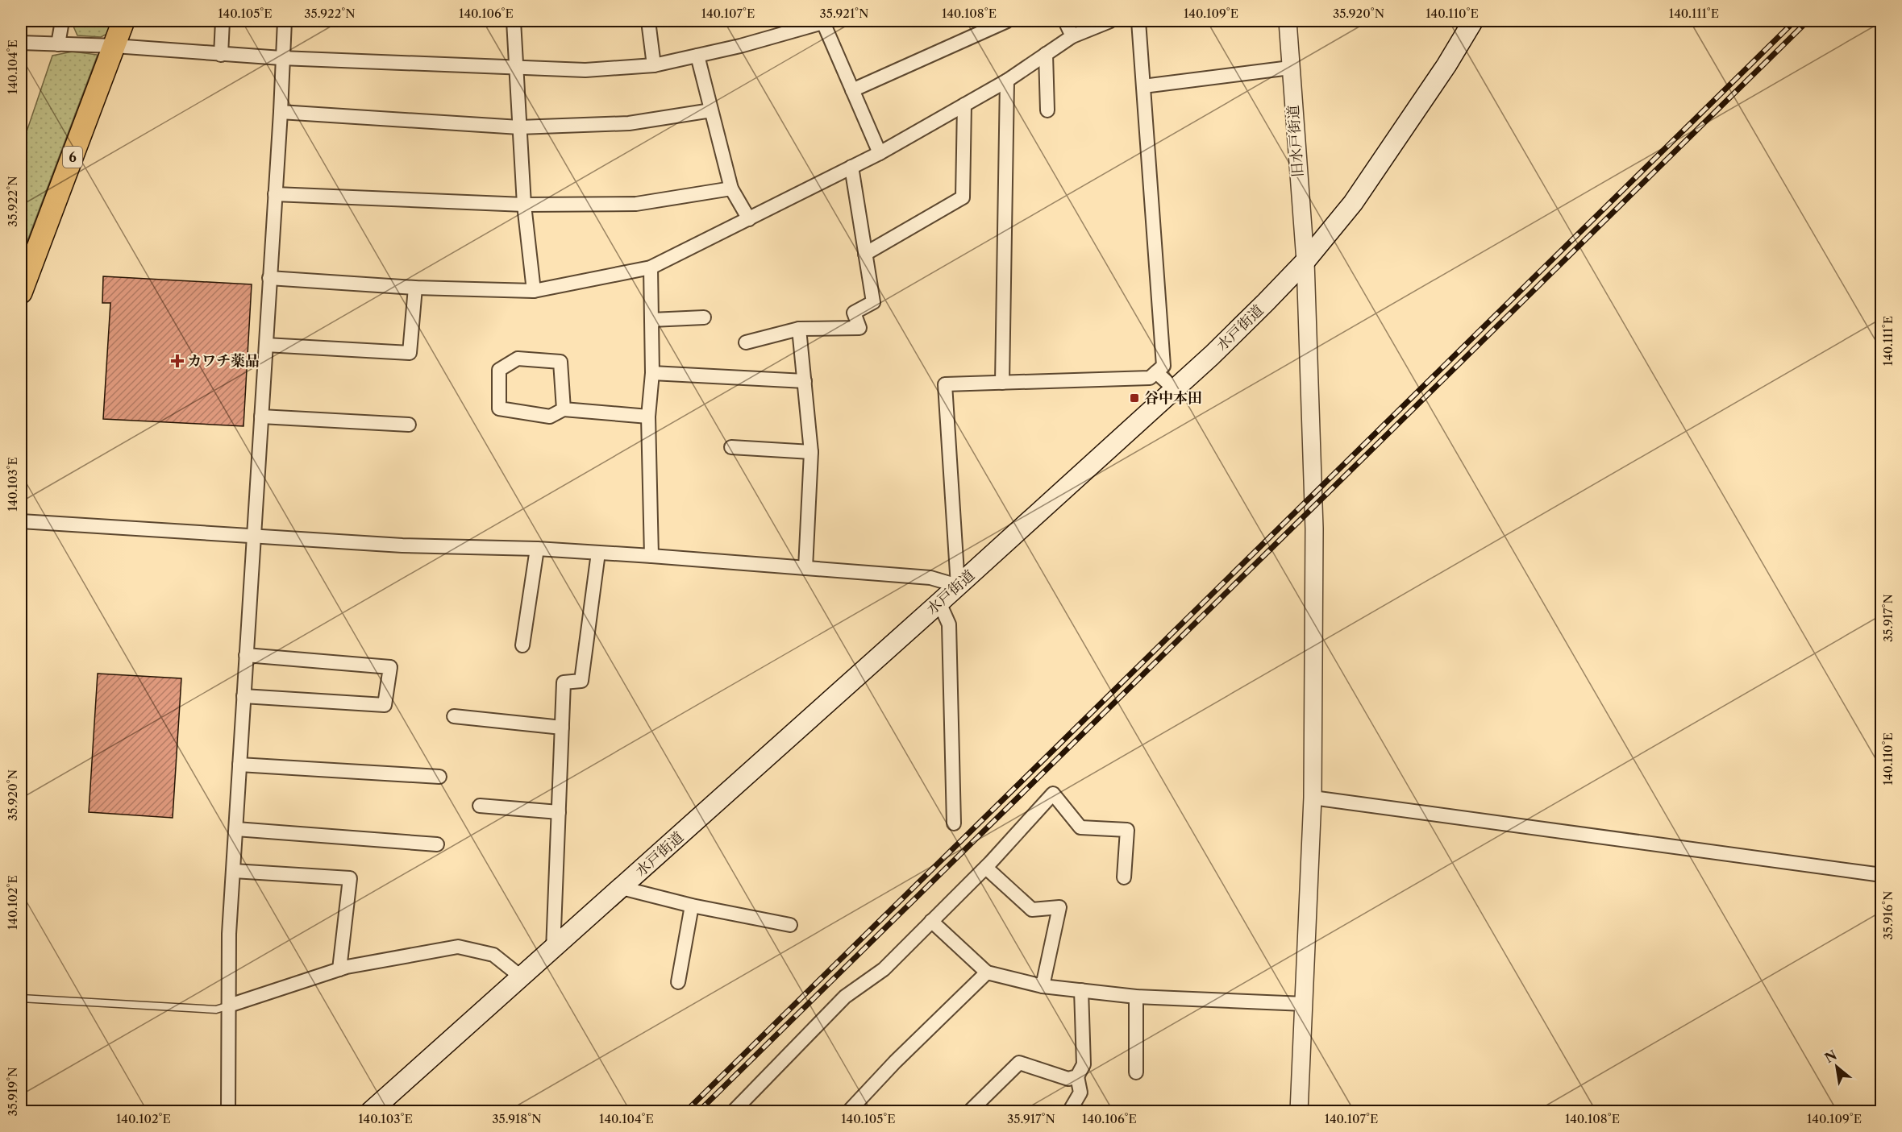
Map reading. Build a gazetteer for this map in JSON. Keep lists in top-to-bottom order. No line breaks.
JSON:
{"streets":{"highway":["6"],"main road":["水戸街道"],"street":["旧水戸街道"]},"crossings":[["旧水戸街道","水戸街道"]],"places":{"health":["カワチ薬品"],"transit":["谷中本田"]},"north":"top left","coordinates":["140.105°E","35.922°N","140.106°E","140.107°E","35.921°N","140.108°E","140.109°E","35.920°N","140.110°E","140.111°E","140.104°E","140.103°E","35.917°N","140.102°E","35.916°N","35.919°N","35.918°N"]}
